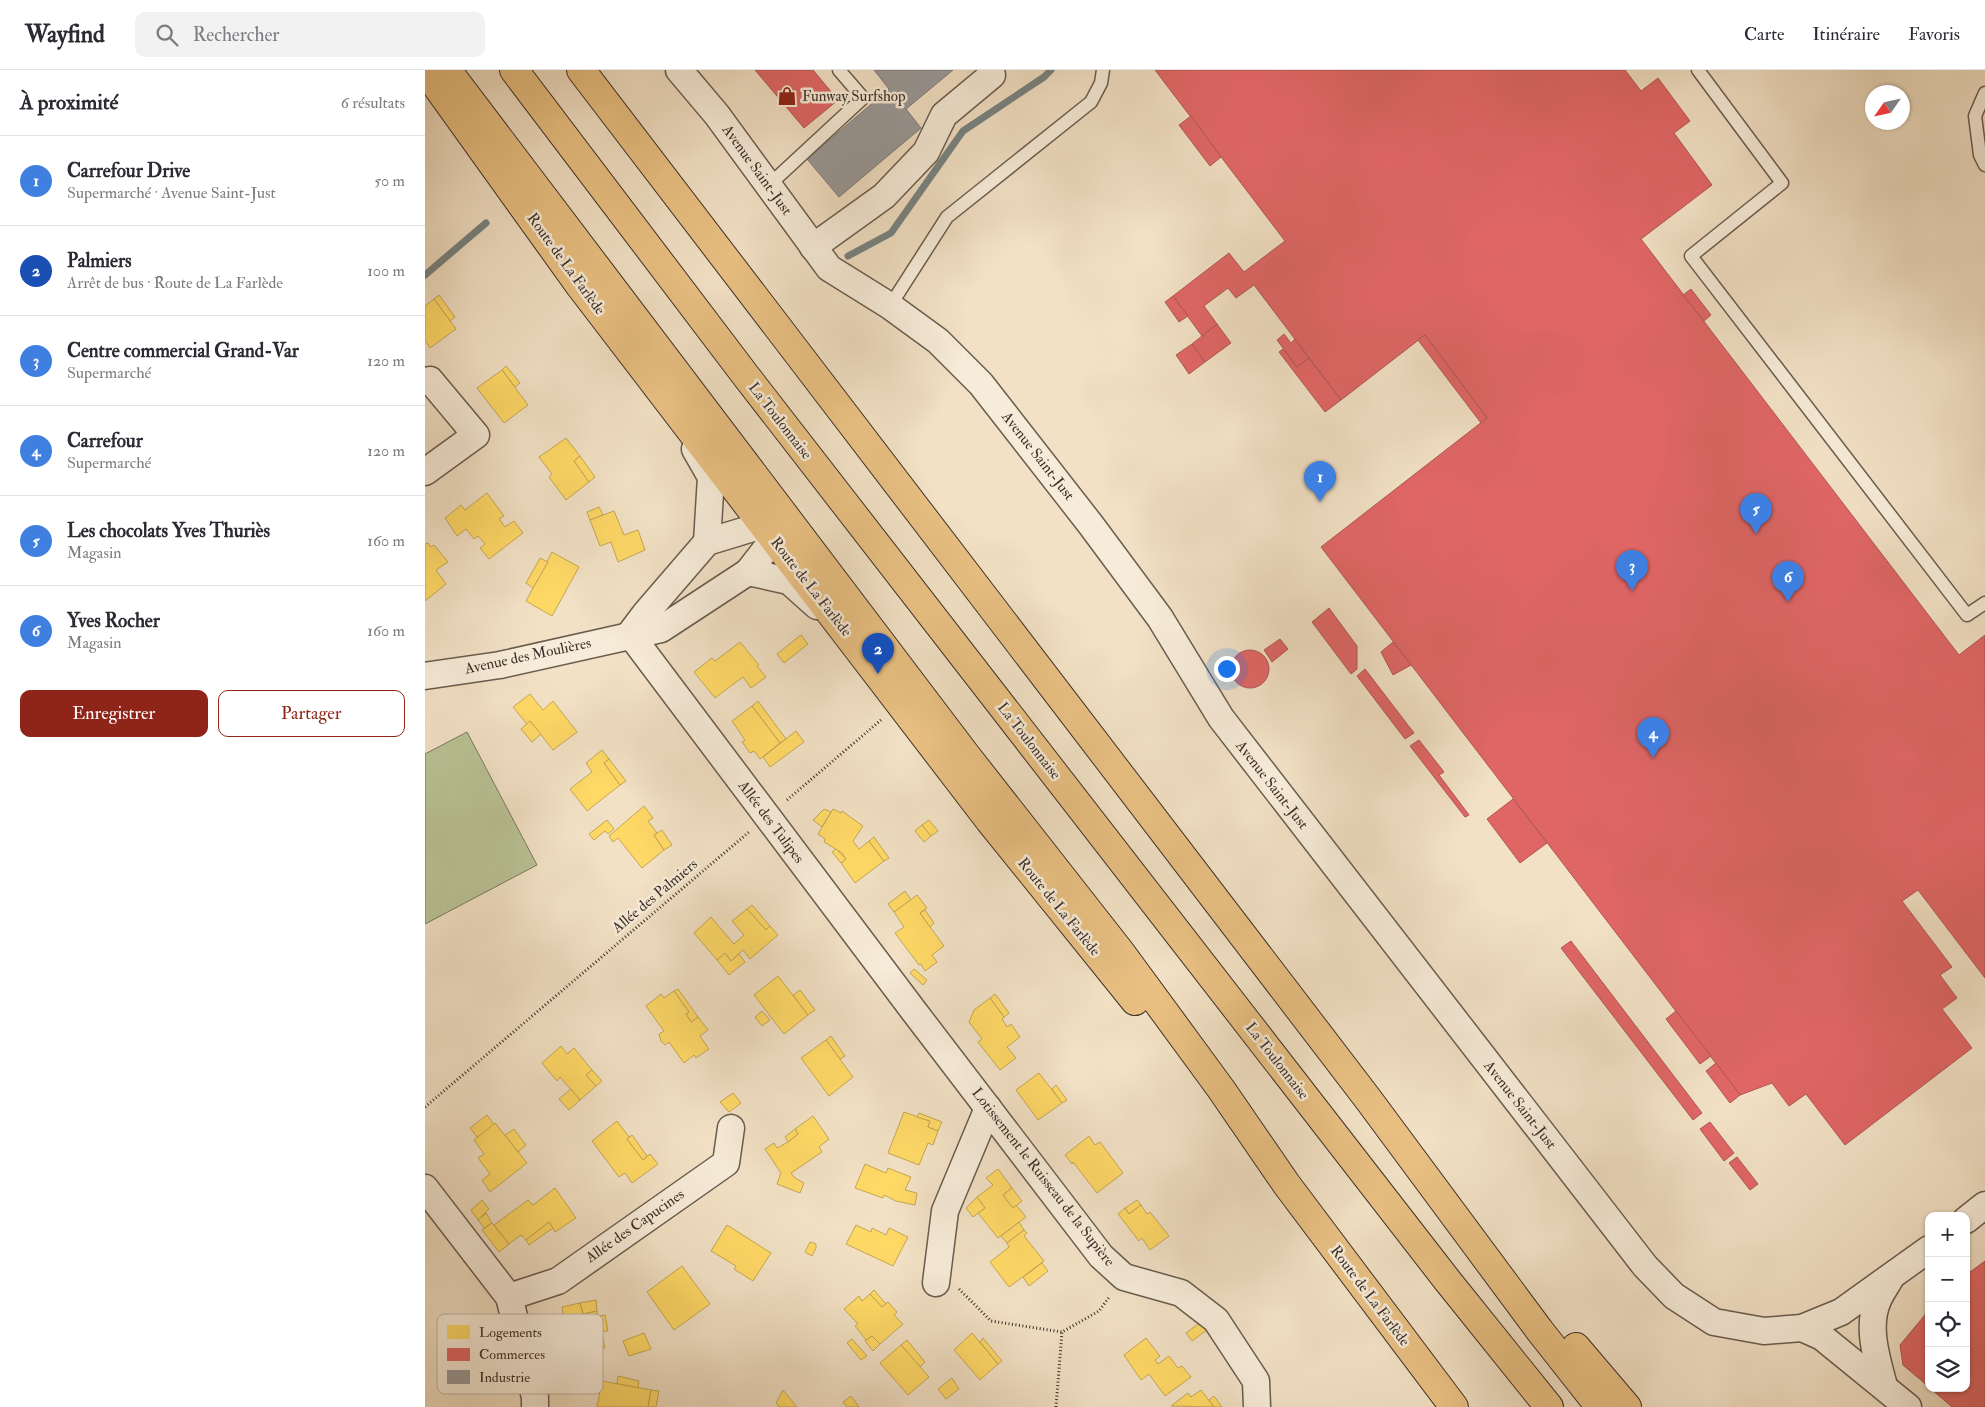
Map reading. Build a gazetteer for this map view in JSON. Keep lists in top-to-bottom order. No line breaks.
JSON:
{"streets":{"main road":["Route de La Farlède","La Toulonnaise"],"street":["Avenue Saint-Just","Avenue des Moulières","Allée des Tulipes","Lotissement le Ruisseau de la Supière","Allée des Capucines"],"path":["Allée des Palmiers"]},"crossings":[["Route de La Farlède","Avenue des Moulières"],["Route de La Farlède","Allée des Palmiers"],["Avenue des Moulières","Allée des Tulipes"],["Allée des Tulipes","Allée des Palmiers"],["Allée des Tulipes","Lotissement le Ruisseau de la Supière"]],"places":{"shop":["Funway Surfshop"]},"legend":["Logements","Commerces","Industrie"],"north":"bottom left","page":{"header":"Wayfind","search":"Rechercher","nav":["Carte","Itinéraire","Favoris"],"heading":["À proximité","6 résultats"],"list":[{"mark":"1","name":"Carrefour Drive","note":"Supermarché · Avenue Saint-Just","value":"50 m"},{"mark":"2","name":"Palmiers","note":"Arrêt de bus · Route de La Farlède","value":"100 m"},{"mark":"3","name":"Centre commercial Grand-Var","note":"Supermarché","value":"120 m"},{"mark":"4","name":"Carrefour","note":"Supermarché","value":"120 m"},{"mark":"5","name":"Les chocolats Yves Thuriès","note":"Magasin","value":"160 m"},{"mark":"6","name":"Yves Rocher","note":"Magasin","value":"160 m"}],"pins":["1","5","3","6","2","4"],"buttons":["Enregistrer","Partager"],"map_buttons":["+","−"]}}
